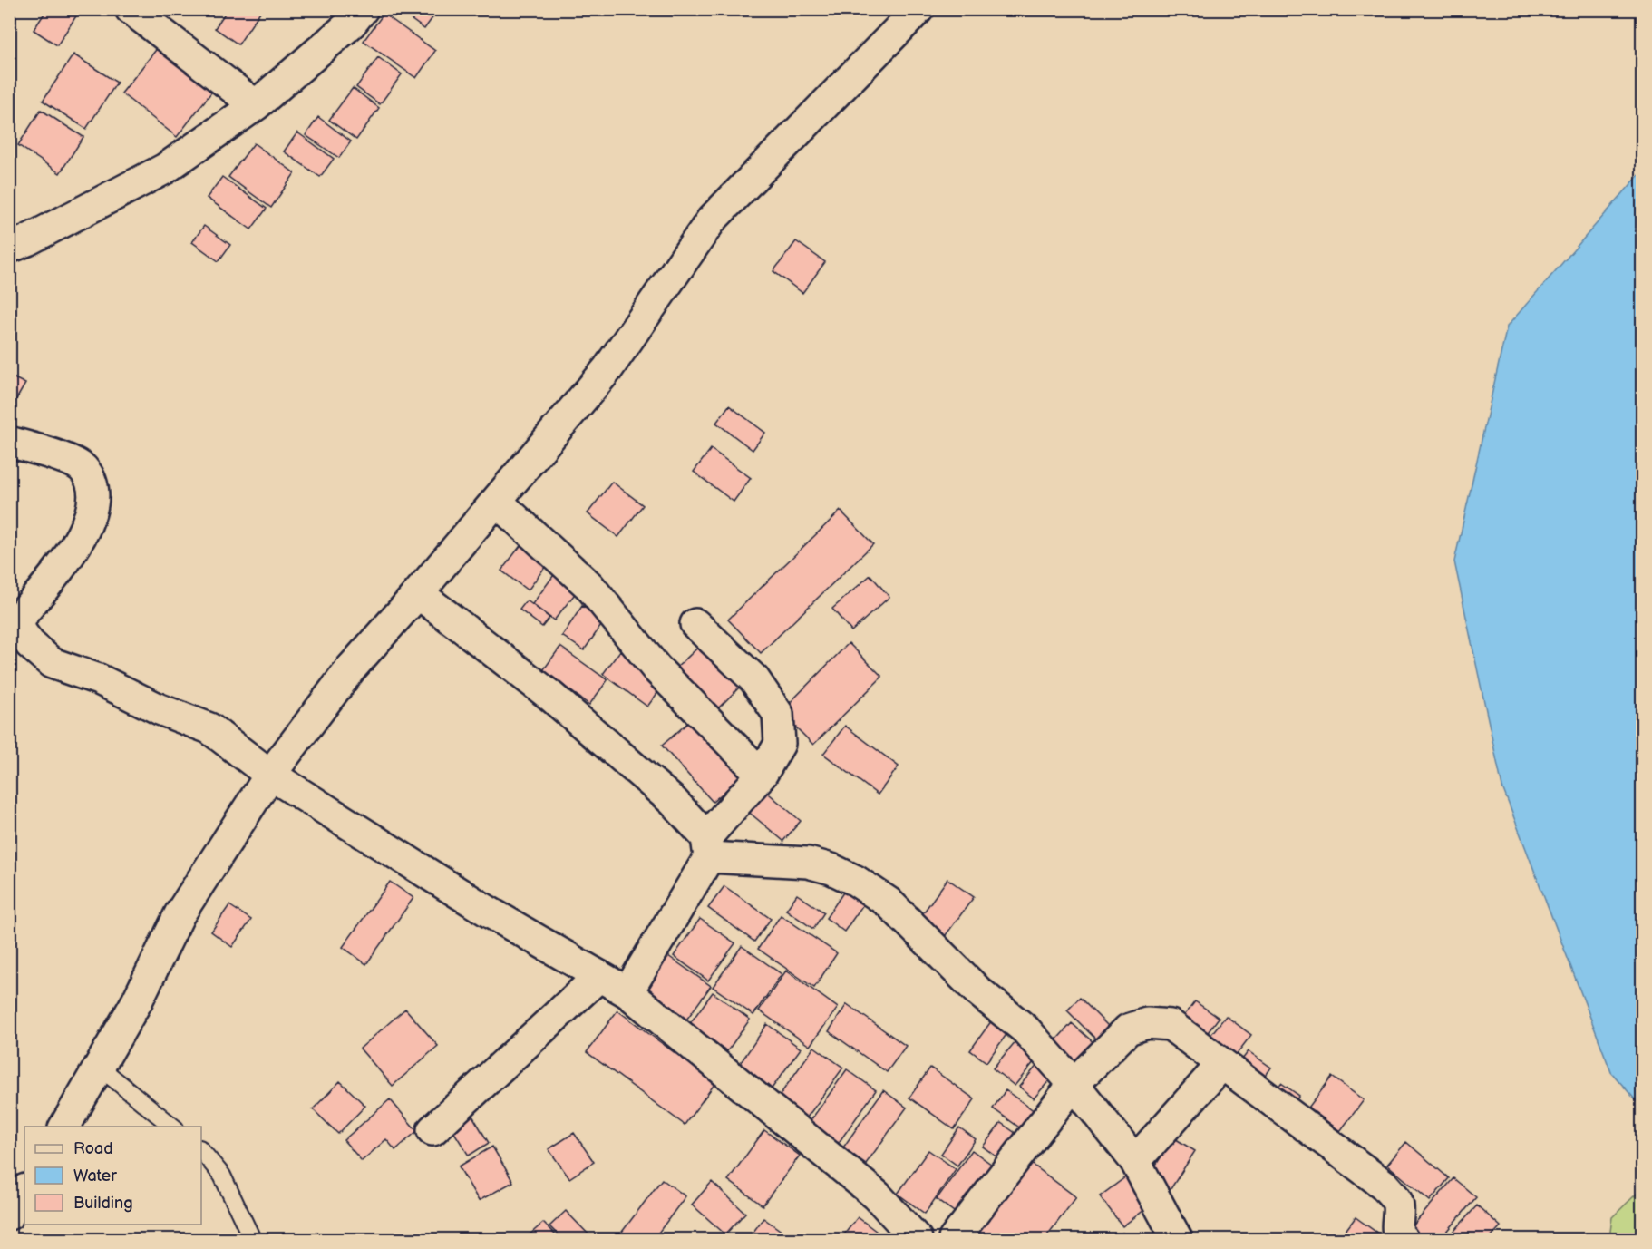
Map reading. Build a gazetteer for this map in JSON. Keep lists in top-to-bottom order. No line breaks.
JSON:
{"legend":["Road","Water","Building"]}
